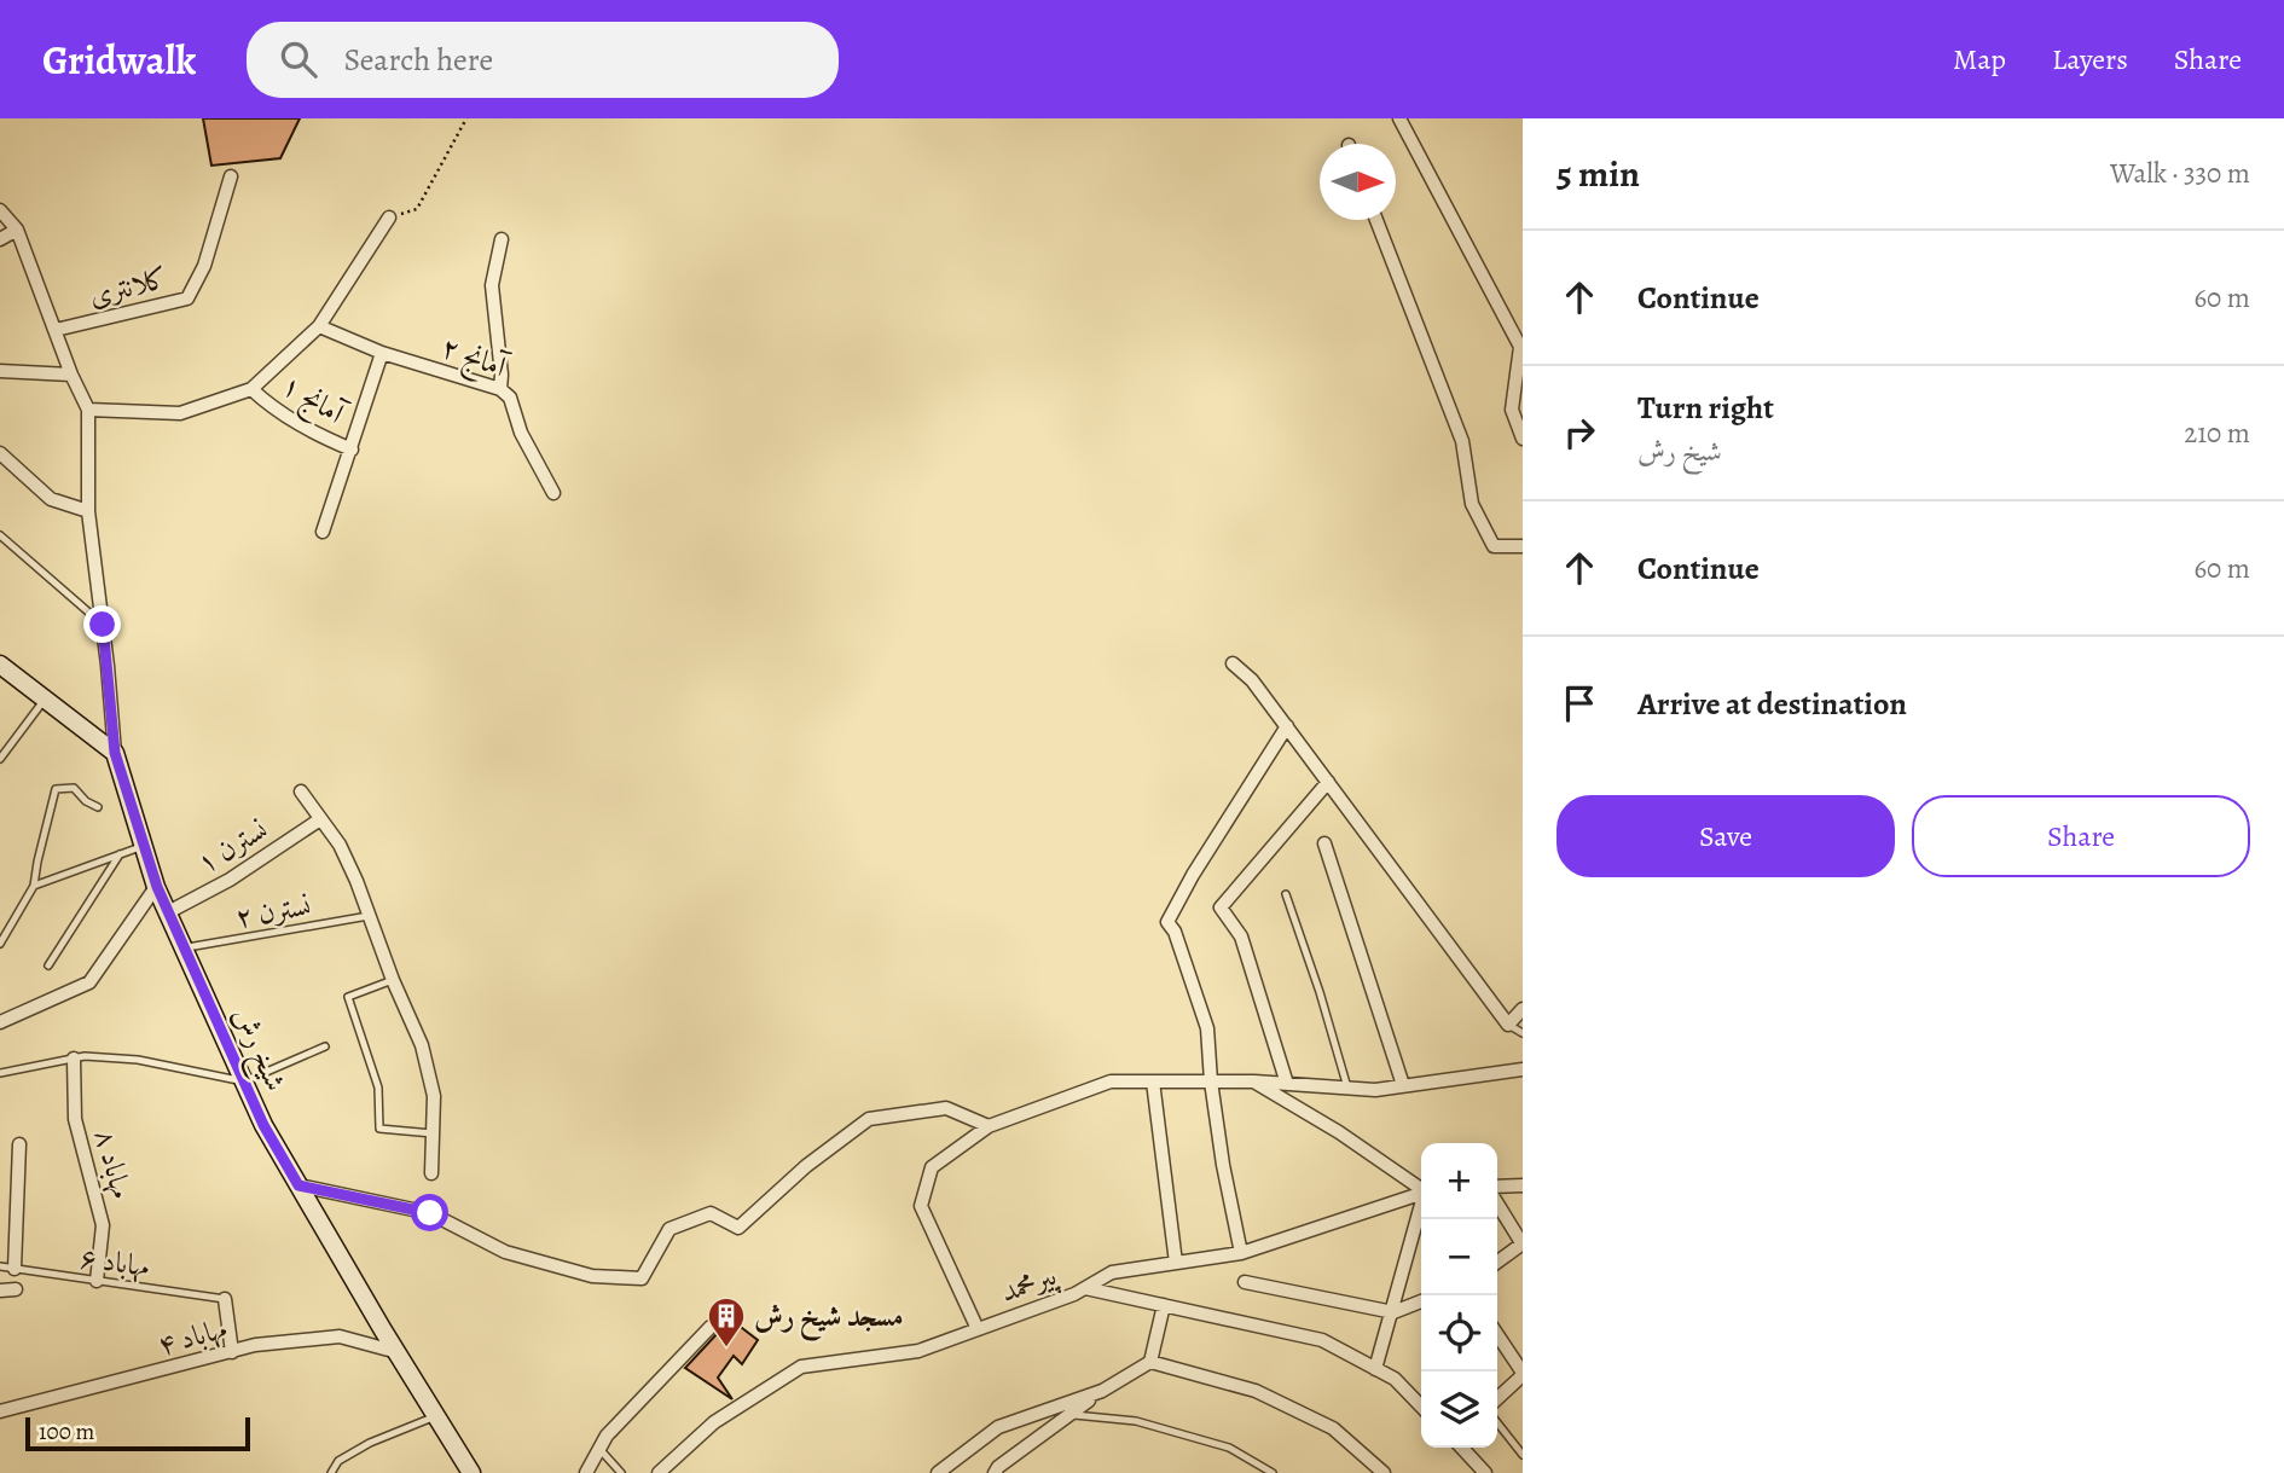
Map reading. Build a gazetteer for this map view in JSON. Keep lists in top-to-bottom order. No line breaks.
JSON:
{"streets":{"street":["کلانتری","آمانج ۲","آمانج ۱","نسترن ۱","شیخ رش","مهاباد ۸","پیرمحمد","مهاباد ۴"],"lane":["نسترن ۲","مهاباد ۶"]},"crossings":[["نسترن ۱","شیخ رش"],["نسترن ۲","شیخ رش"],["شیخ رش","مهاباد ۴"],["مهاباد ۸","مهاباد ۶"]],"places":{"building":["مسجد شیخ رش"]},"scale_bar":"100 m","north":"right","page":{"header":"Gridwalk","search":"Search here","nav":["Map","Layers","Share"],"heading":["5 min","Walk · 330 m"],"list":[["Continue","60 m"],["Turn right","شیخ رش","210 m"],["Continue","60 m"],"Arrive at destination"],"buttons":["Save","Share"],"map_buttons":["+","−"],"scale":"100 m"}}
